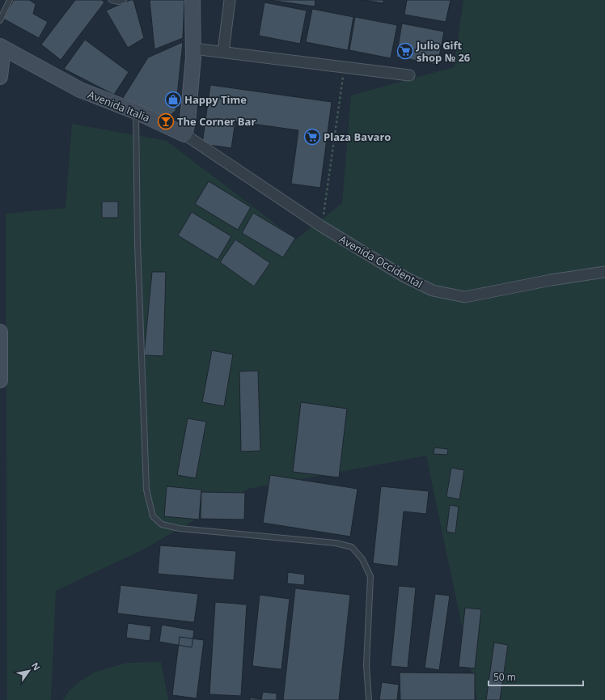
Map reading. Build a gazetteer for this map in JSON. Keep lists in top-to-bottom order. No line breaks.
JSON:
{"streets":{"street":["Avenida Italia","Avenida Occidental"]},"crossings":[["Avenida Italia","Avenida Occidental"]],"places":{"supermarket":["Julio Gift shop № 26","Plaza Bavaro"],"shop":["Happy Time"],"bar":["The Corner Bar"]},"scale_bar":"50 m","north":"top right"}
